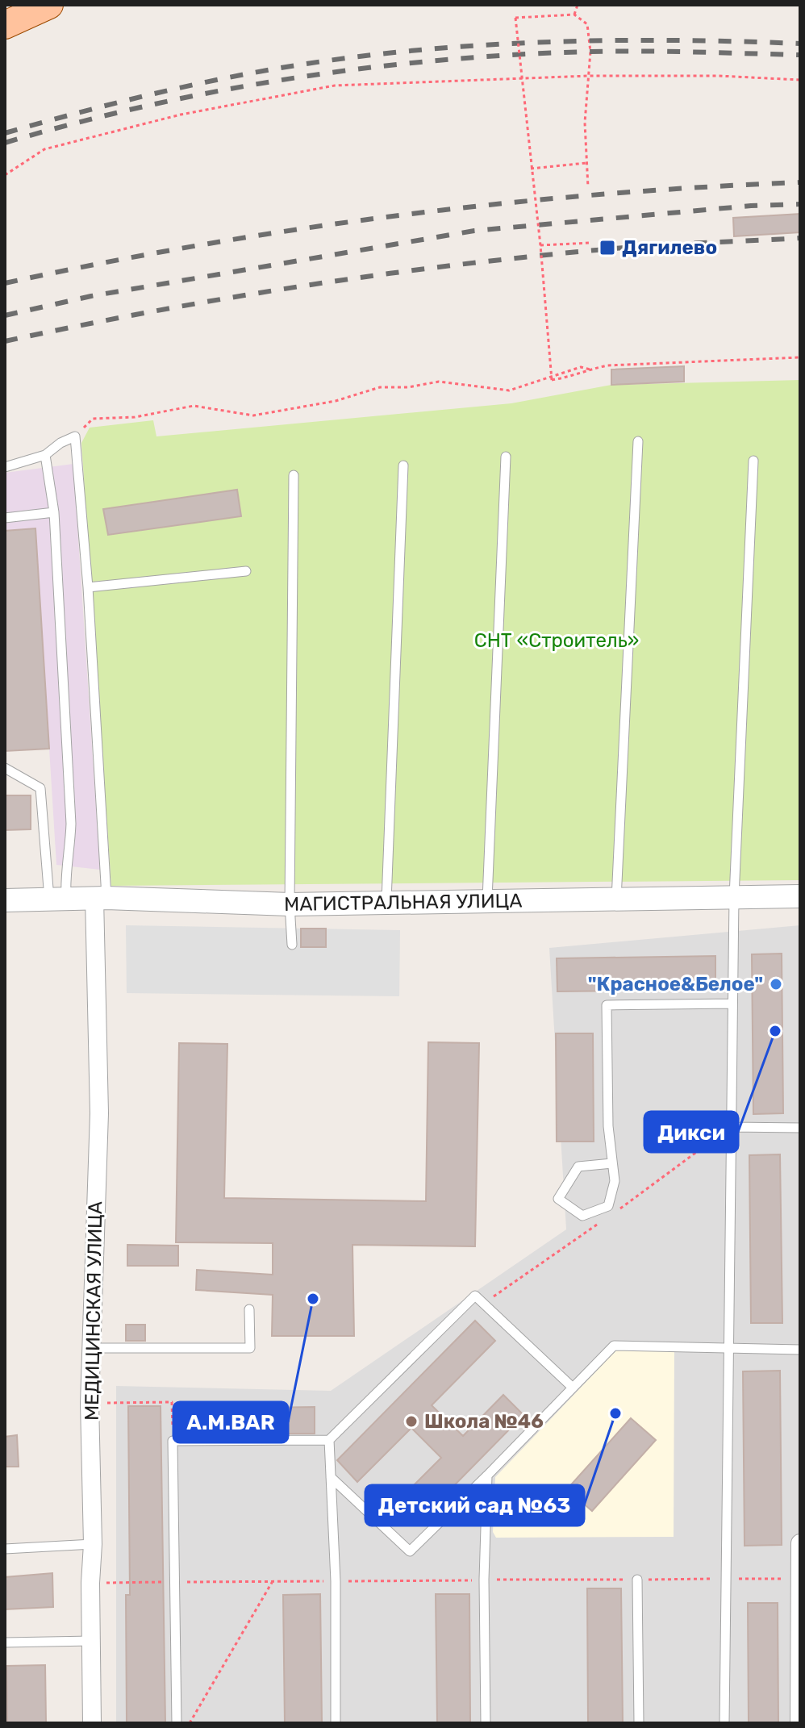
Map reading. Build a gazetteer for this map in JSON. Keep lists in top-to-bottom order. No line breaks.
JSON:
{"streets":{"street":["МАГИСТРАЛЬНАЯ УЛИЦА","МЕДИЦИНСКАЯ УЛИЦА"]},"crossings":[["МАГИСТРАЛЬНАЯ УЛИЦА","МЕДИЦИНСКАЯ УЛИЦА"]],"parks":["СНТ «Строитель»"],"places":{"transit":["Дягилево"],"other":["\"Красное&Белое\"","Дикси","А.М.BAR","Детский сад №63","Школа №46"]}}
